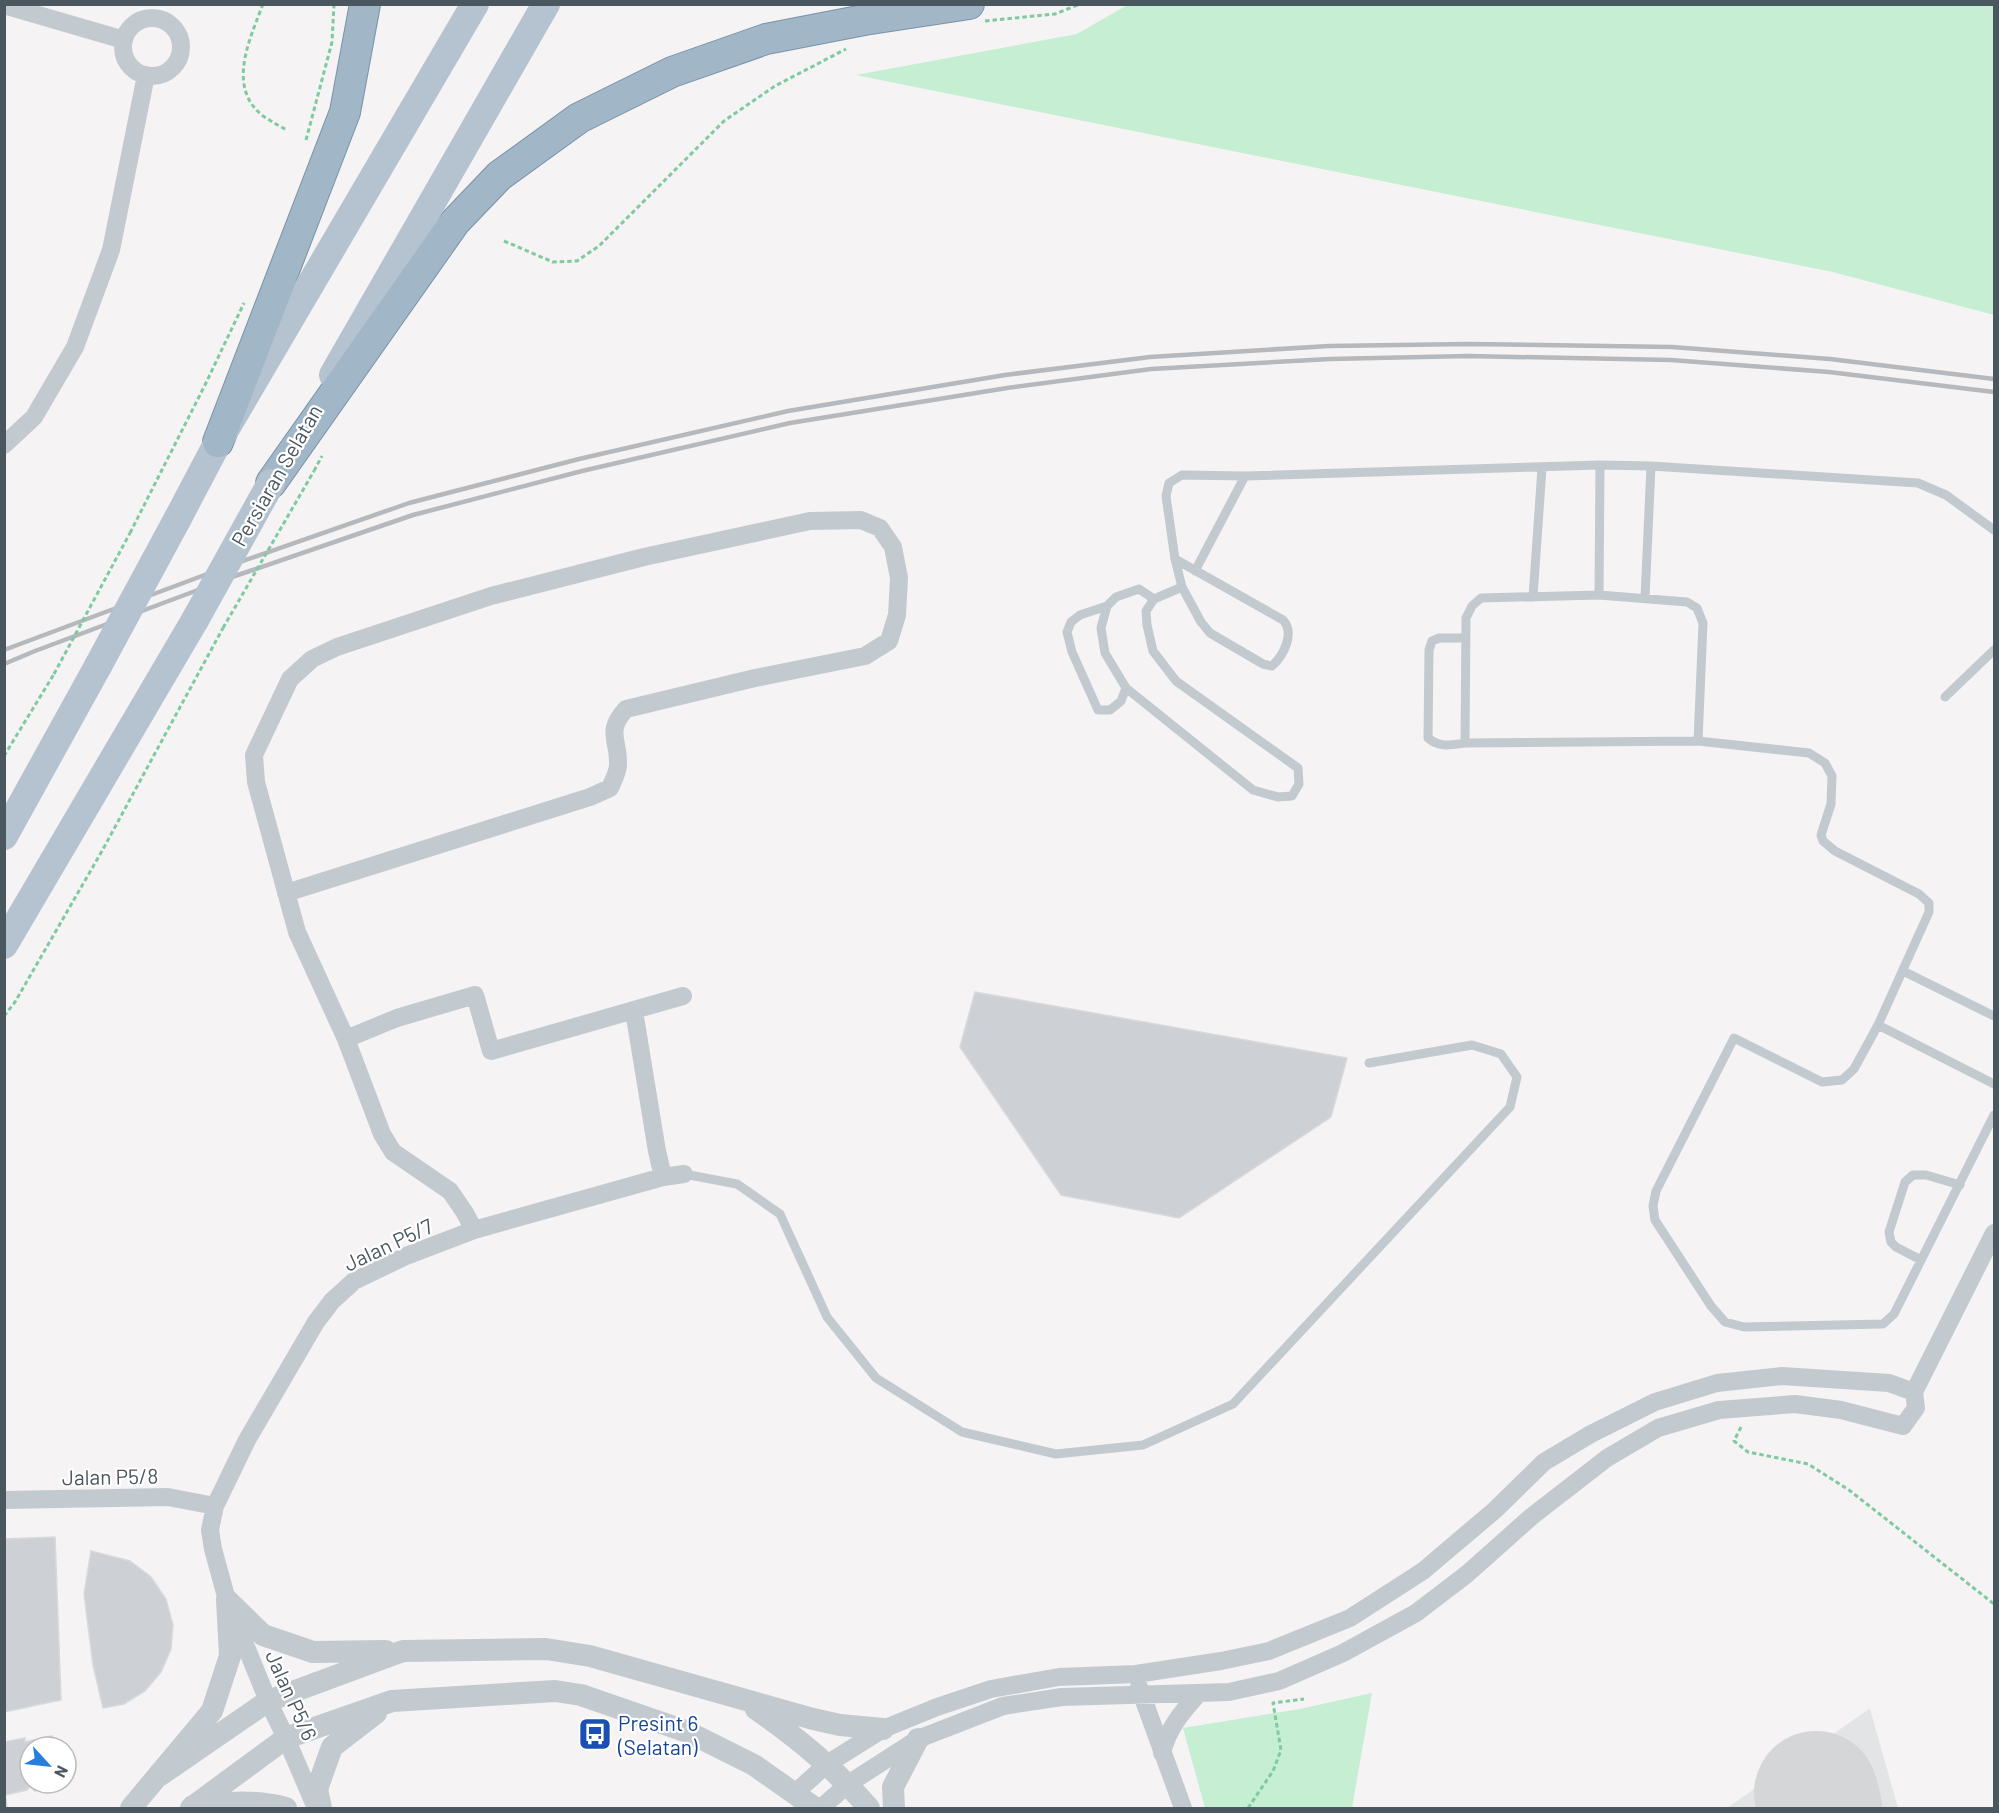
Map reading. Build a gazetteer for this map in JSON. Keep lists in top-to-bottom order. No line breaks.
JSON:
{"streets":{"main road":["Persiaran Selatan"],"street":["Jalan P5/7","Jalan P5/8","Jalan P5/6"]},"crossings":[["Jalan P5/7","Jalan P5/8"],["Jalan P5/7","Jalan P5/6"]],"places":{"bus stop":["Presint 6 (Selatan)"]},"north":"bottom right"}
